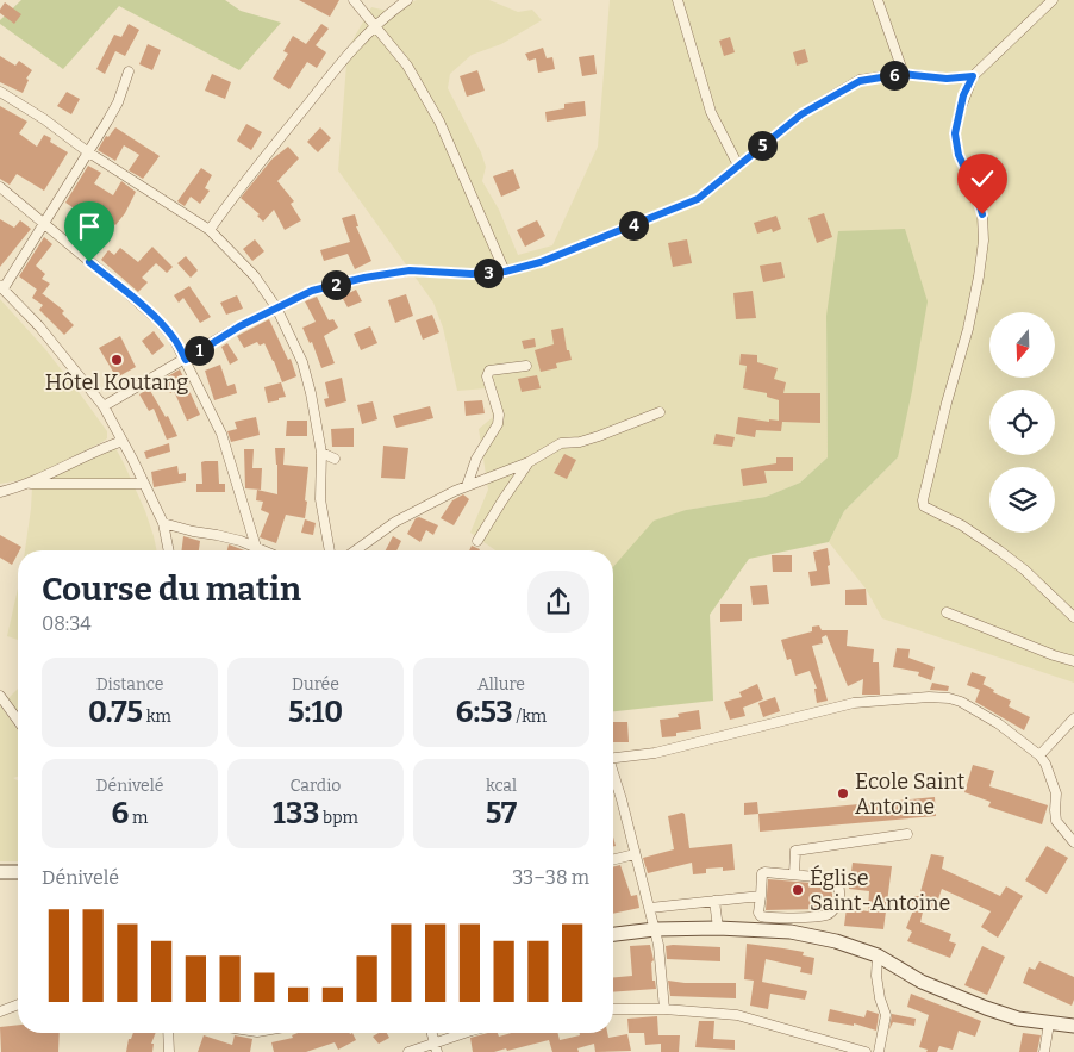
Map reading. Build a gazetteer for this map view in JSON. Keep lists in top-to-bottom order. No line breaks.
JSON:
{"places":["Hôtel Koutang","Ecole Saint Antoine","Église Saint-Antoine"],"north":"bottom","page":{"pins":["6","5","4","3","2","1"],"heading":["Course du matin","08:34"],"stats":[["Distance","0.75 km"],["Durée","5:10"],["Allure","6:53 /km"],["Dénivelé","6 m"],["Cardio","133 bpm"],["kcal","57"]],"chart":["Dénivelé","33–38 m"]}}
